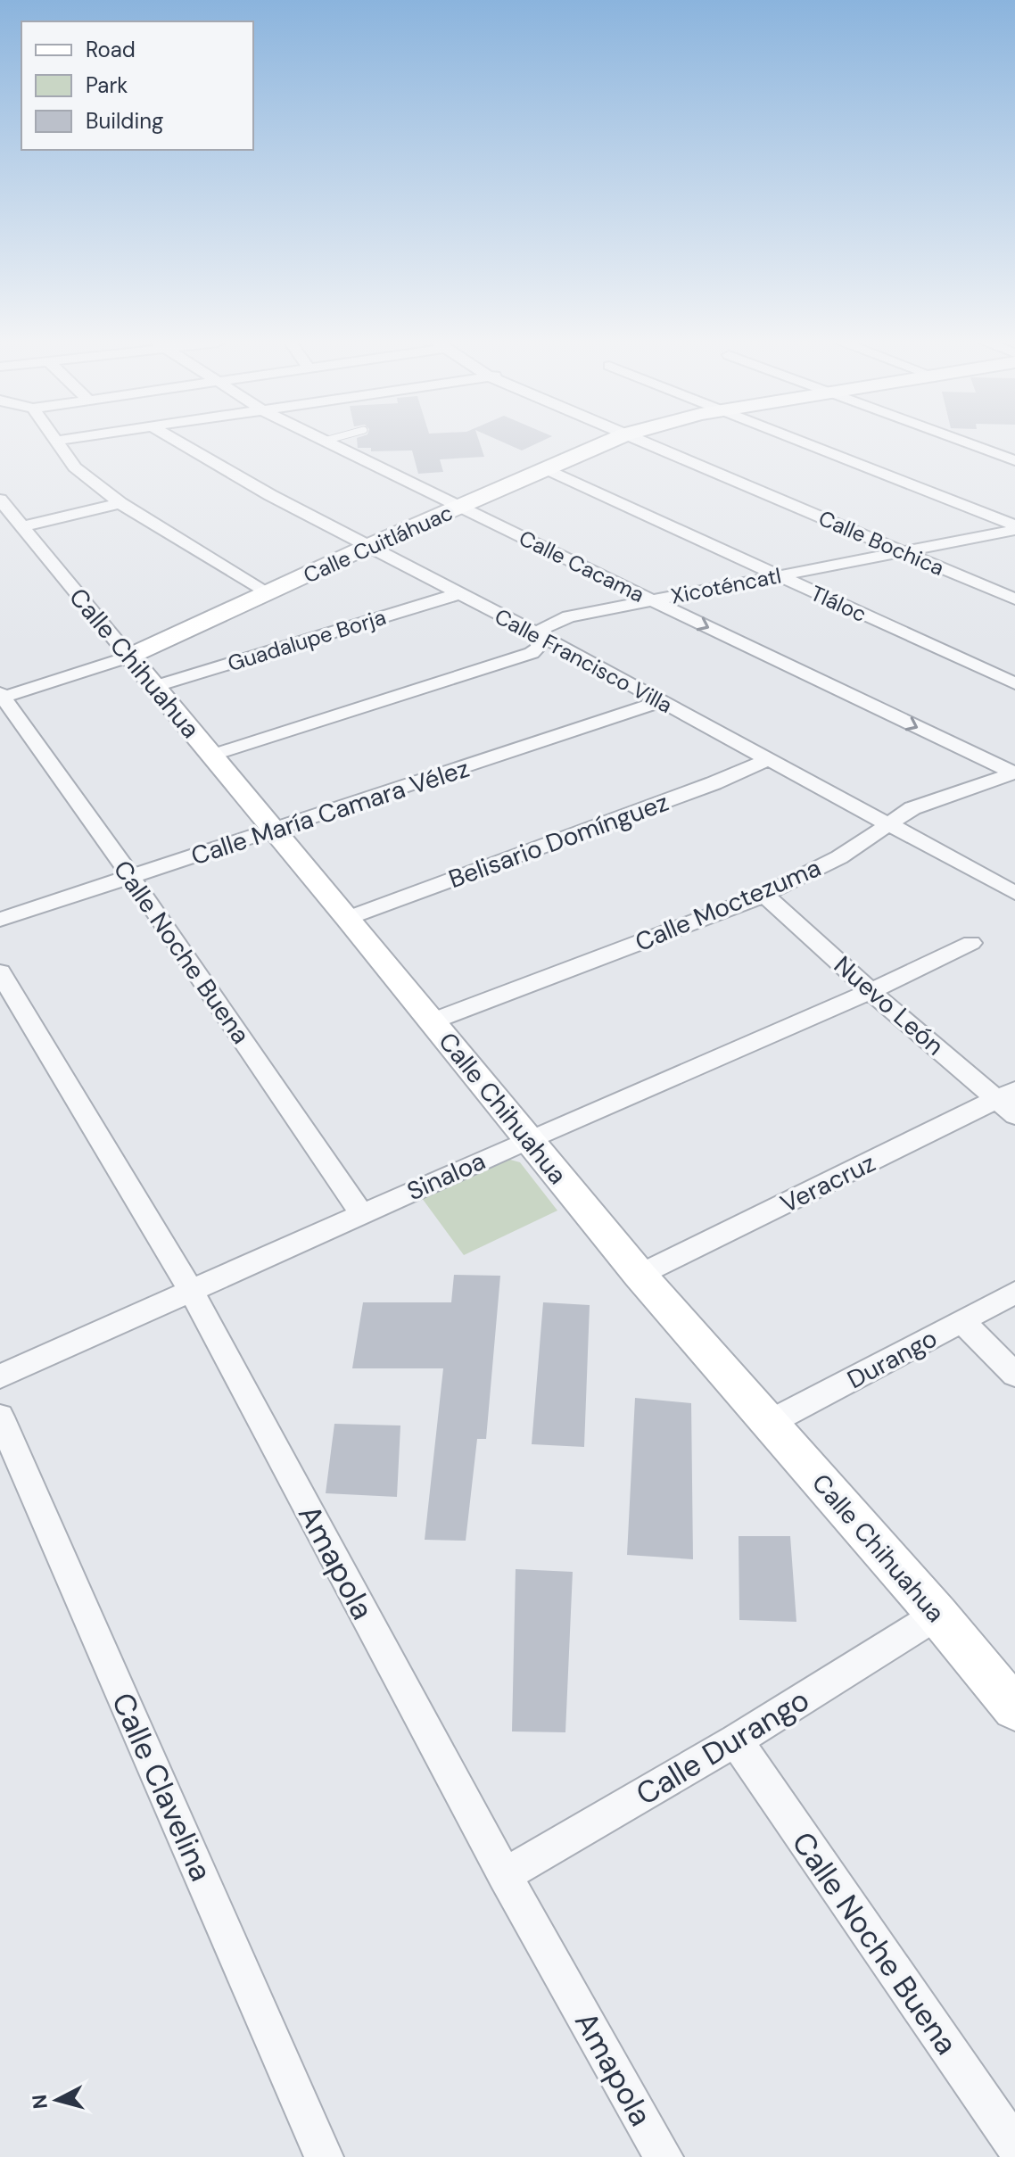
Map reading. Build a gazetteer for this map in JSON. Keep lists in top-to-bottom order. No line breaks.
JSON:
{"streets":{"street":["Calle Bochica","Calle Cuitláhuac","Calle Cacama","Xicoténcatl","Tláloc","Guadalupe Borja","Calle Francisco Villa","Calle Chihuahua","Calle María Camara Vélez","Belisario Domínguez","Calle Moctezuma","Calle Noche Buena","Nuevo León","Sinaloa","Veracruz","Durango","Amapola","Calle Durango","Calle Clavelina"]},"crossings":[["Calle Bochica","Xicoténcatl"],["Calle Cuitláhuac","Calle Cacama"],["Calle Cuitláhuac","Tláloc"],["Calle Cuitláhuac","Calle Francisco Villa"],["Calle Cuitláhuac","Calle Chihuahua"],["Calle Cuitláhuac","Calle Noche Buena"],["Calle Cacama","Xicoténcatl"],["Calle Cacama","Calle Moctezuma"],["Xicoténcatl","Tláloc"],["Xicoténcatl","Calle Francisco Villa"],["Xicoténcatl","Calle Chihuahua"],["Guadalupe Borja","Calle Francisco Villa"],["Guadalupe Borja","Calle Chihuahua"],["Calle Francisco Villa","Calle María Camara Vélez"],["Calle Francisco Villa","Belisario Domínguez"],["Calle Francisco Villa","Calle Moctezuma"],["Calle Chihuahua","Calle María Camara Vélez"],["Calle Chihuahua","Belisario Domínguez"],["Calle Chihuahua","Calle Moctezuma"],["Calle Chihuahua","Sinaloa"],["Calle Chihuahua","Veracruz"],["Calle Chihuahua","Durango"],["Calle Chihuahua","Calle Durango"],["Calle María Camara Vélez","Calle Noche Buena"],["Calle Moctezuma","Nuevo León"],["Calle Noche Buena","Sinaloa"],["Calle Noche Buena","Calle Durango"],["Nuevo León","Sinaloa"],["Nuevo León","Veracruz"],["Sinaloa","Amapola"],["Amapola","Calle Durango"]],"one_way":["Calle Cacama"],"legend":["Road","Park","Building"],"north":"left"}
